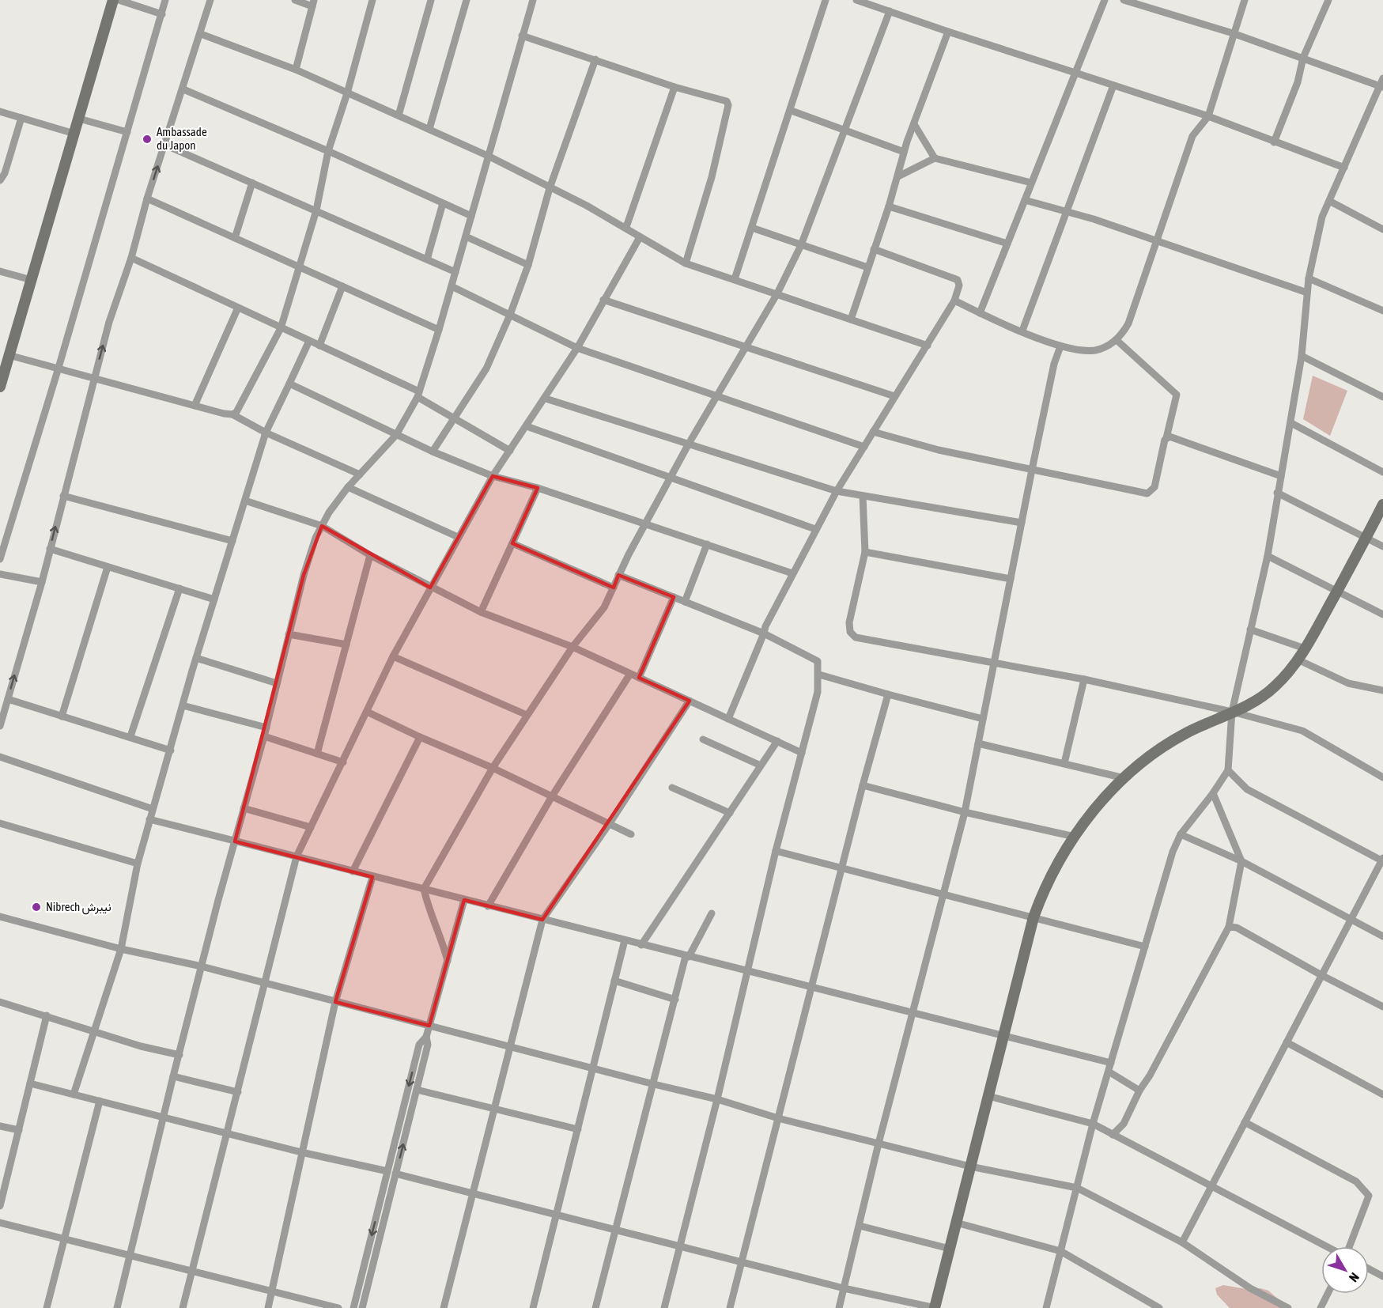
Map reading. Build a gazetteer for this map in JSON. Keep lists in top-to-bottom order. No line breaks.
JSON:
{"places":["Ambassade du Japon","Nibrech نيبرش"],"north":"bottom right"}
